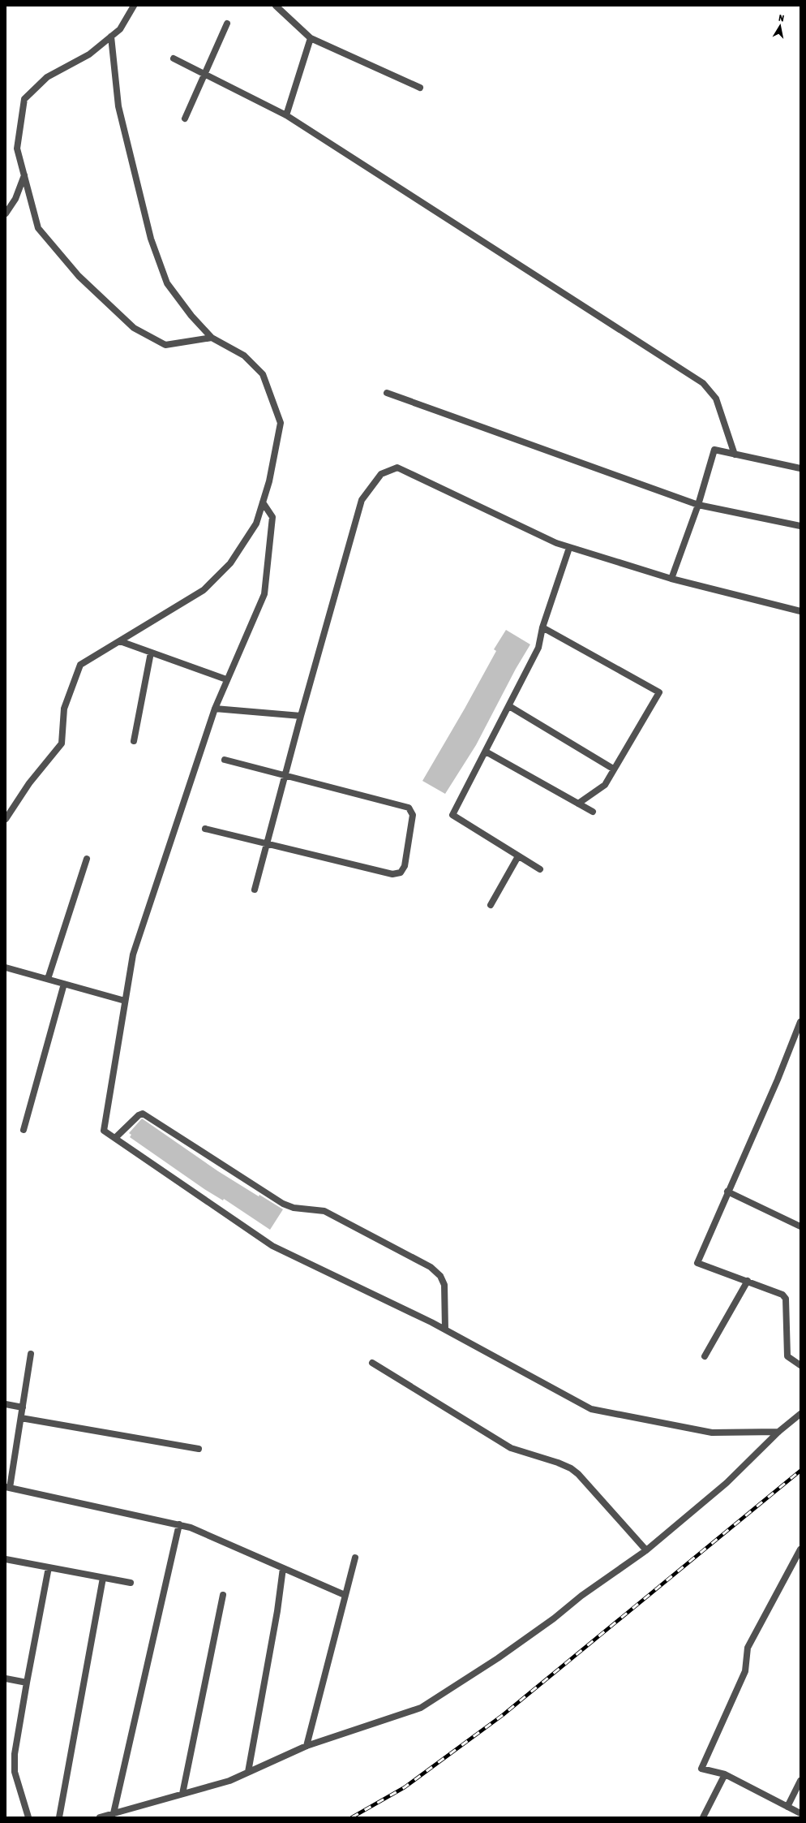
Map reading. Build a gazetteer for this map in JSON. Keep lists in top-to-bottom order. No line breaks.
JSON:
{"north":"top"}
